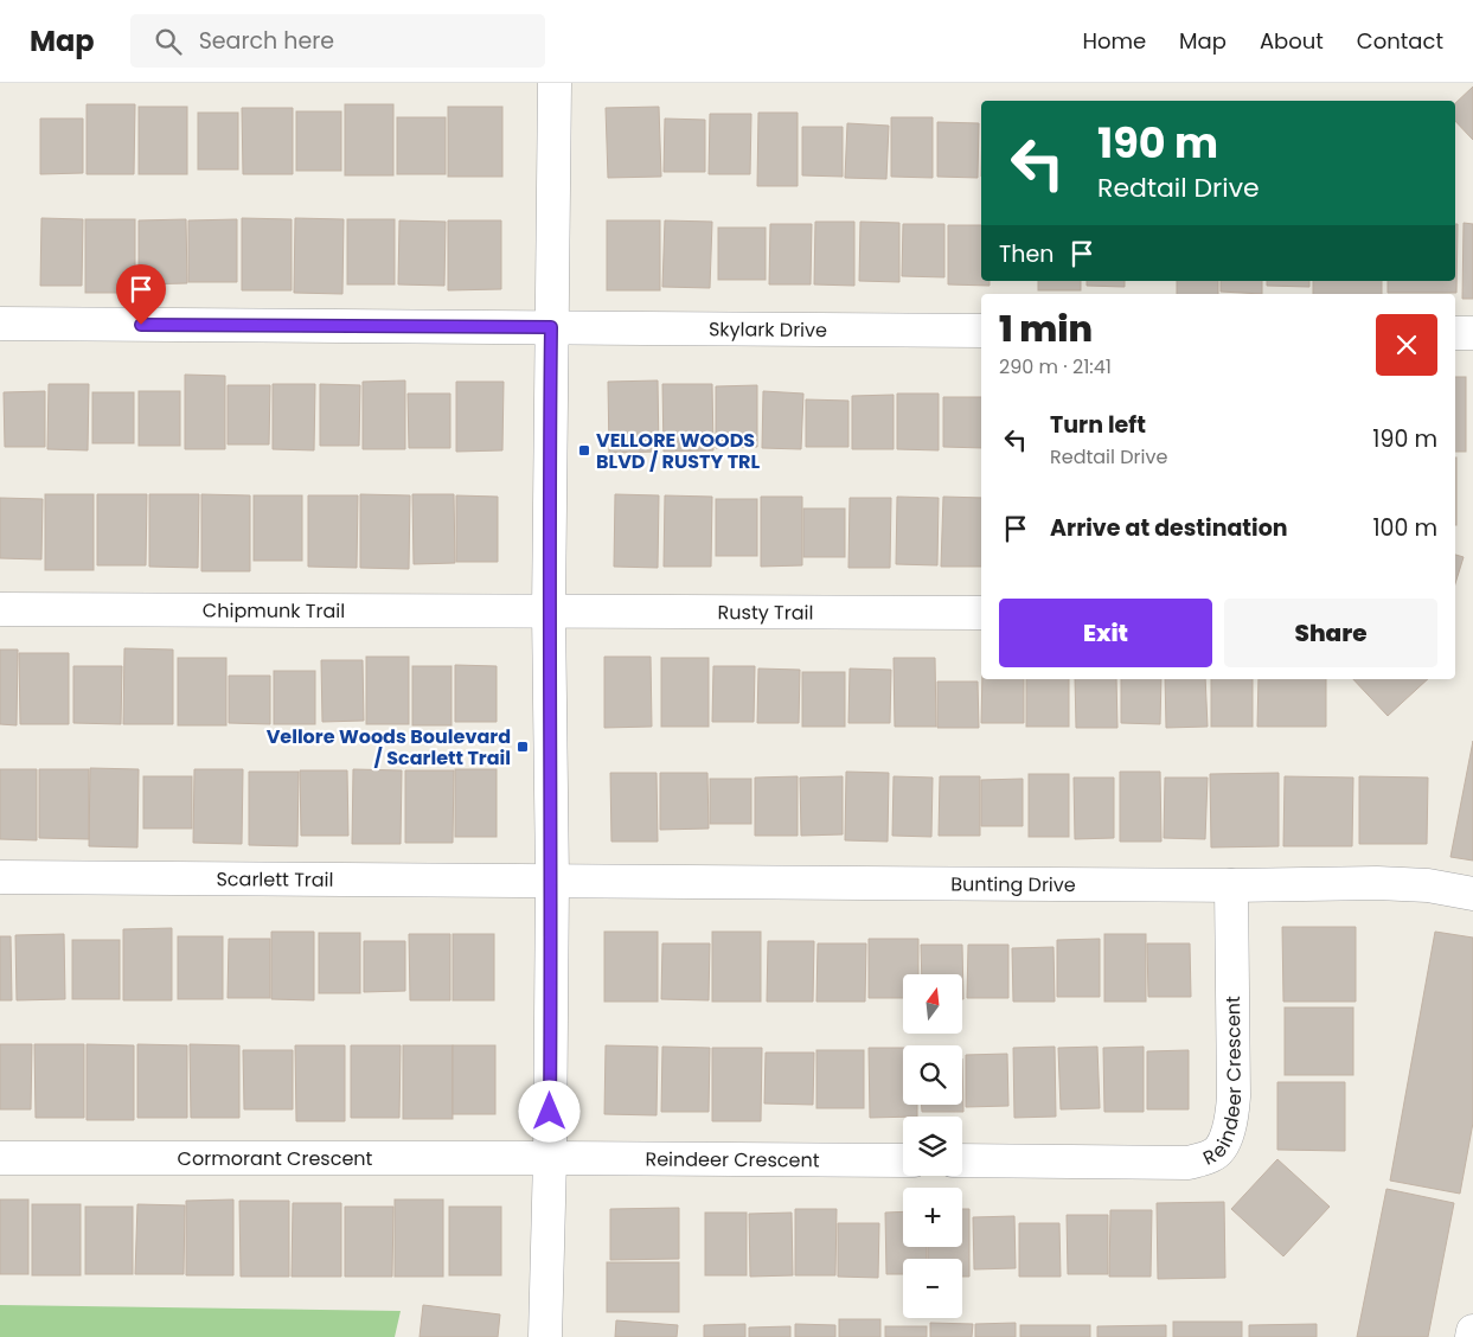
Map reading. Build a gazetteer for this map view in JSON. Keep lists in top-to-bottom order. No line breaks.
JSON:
{"streets":{"street":["Skylark Drive","Chipmunk Trail","Rusty Trail","Scarlett Trail","Bunting Drive","Reindeer Crescent","Cormorant Crescent"]},"crossings":[["Chipmunk Trail","Rusty Trail"],["Scarlett Trail","Bunting Drive"],["Bunting Drive","Reindeer Crescent"],["Reindeer Crescent","Cormorant Crescent"]],"places":{"transit":["VELLORE WOODS BLVD / RUSTY TRL","Vellore Woods Boulevard / Scarlett Trail"]},"north":"top","page":{"header":"Map","search":"Search here","nav":["Home","Map","About","Contact"],"turn":["190 m","Redtail Drive"],"then":"Then","heading":["1 min","290 m · 21:41"],"list":[{"name":"Turn left","note":"Redtail Drive","value":"190 m"},{"name":"Arrive at destination","value":"100 m"}],"buttons":["Exit","Share"],"map_buttons":["+","−"]}}
